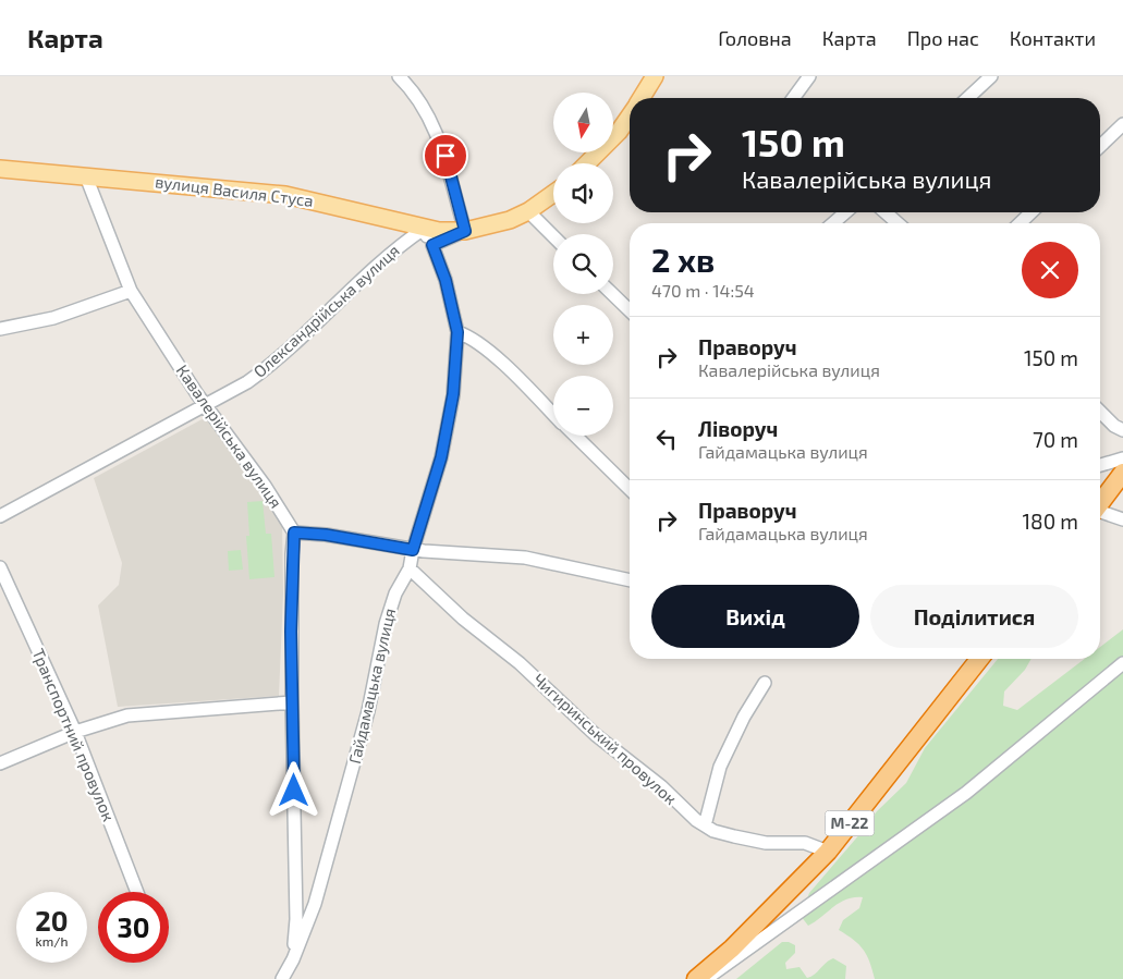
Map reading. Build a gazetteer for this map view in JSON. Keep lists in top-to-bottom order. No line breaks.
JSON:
{"streets":{"highway":["М-22"],"main road":["вулиця Василя Стуса"],"street":["Олександрійська вулиця","Кавалерійська вулиця","Гайдамацька вулиця","Транспортний провулок","Чигиринський провулок"]},"crossings":[["вулиця Василя Стуса","Олександрійська вулиця"],["вулиця Василя Стуса","Кавалерійська вулиця"],["вулиця Василя Стуса","Гайдамацька вулиця"],["Олександрійська вулиця","Кавалерійська вулиця"],["Олександрійська вулиця","Гайдамацька вулиця"],["Гайдамацька вулиця","Чигиринський провулок"],["Чигиринський провулок","М-22"]],"north":"bottom","page":{"header":"Карта","nav":["Головна","Карта","Про нас","Контакти"],"map_buttons":["+","−"],"turn":["150 m","Кавалерійська вулиця"],"heading":["2 хв","470 m · 14:54"],"list":[{"name":"Праворуч","note":"Кавалерійська вулиця","value":"150 m"},{"name":"Ліворуч","note":"Гайдамацька вулиця","value":"70 m"},{"name":"Праворуч","note":"Гайдамацька вулиця","value":"180 m"}],"buttons":["Вихід","Поділитися"],"speed":"20 km/h","limit":"30"}}
